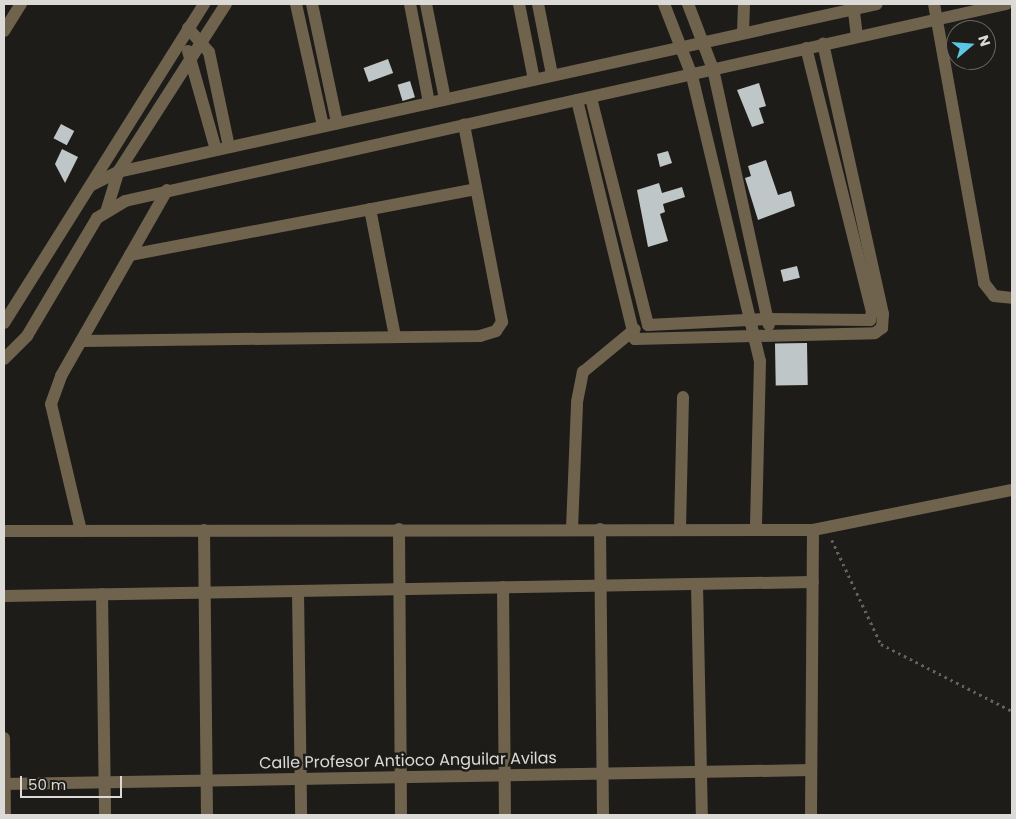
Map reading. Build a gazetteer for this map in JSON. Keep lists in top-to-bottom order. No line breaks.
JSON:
{"streets":{"street":["Calle Profesor Antioco Anguilar Avilas"]},"scale_bar":"50 m","north":"right"}
